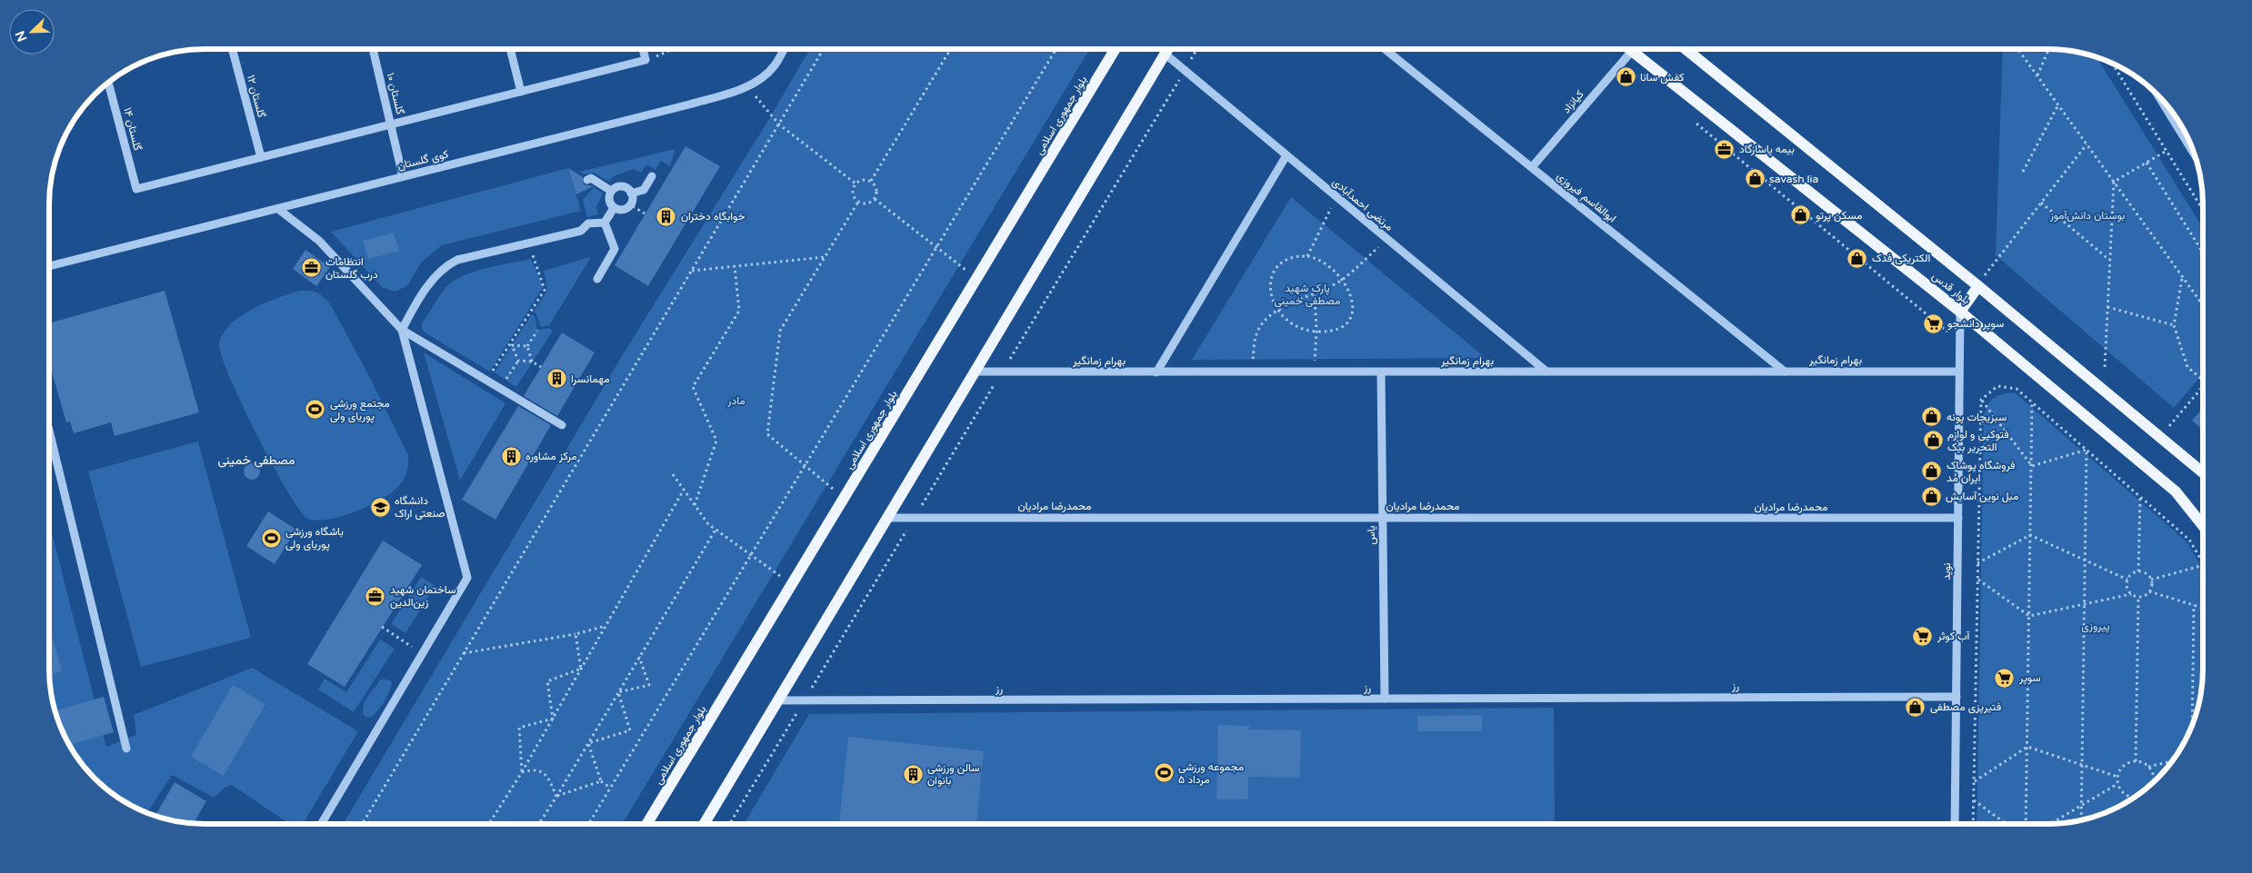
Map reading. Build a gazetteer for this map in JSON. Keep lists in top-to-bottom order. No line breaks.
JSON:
{"streets":{"main road":["بلوار جمهوری اسلامی","بلوار قدس"],"street":["گلستان ۱۰","گلستان ۱۲","کیانزاد","گلستان ۱۴","کوی گلستان","ابوالقاسم فیروزی","مرتضی احمدآبادی","بهرام زمانگیر","محمدرضا مرادیان","یاس","نوید","رز"]},"crossings":[["گلستان ۱۰","کوی گلستان"],["گلستان ۱۲","گلستان ۱۴"],["کیانزاد","ابوالقاسم فیروزی"],["کیانزاد","بلوار قدس"],["ابوالقاسم فیروزی","بهرام زمانگیر"],["مرتضی احمدآبادی","بهرام زمانگیر"],["بلوار قدس","نوید"],["بهرام زمانگیر","یاس"],["بهرام زمانگیر","نوید"],["محمدرضا مرادیان","یاس"],["محمدرضا مرادیان","نوید"],["یاس","رز"],["نوید","رز"]],"districts":["مصطفی خمینی"],"parks":["بوستان دانش‌آموز","پارک شهید مصطفی خمینی","مادر","پیروزی"],"places":{"shop":["کفش سانا","savash lia","مسکن پرتو","الکتریکی فدک","سبزیجات پونه","فتوکپی و لوازم التحریر بیک","فروشگاه پوشاک ایران مُد","مبل نوین آسایش","فتیرپزی مصطفی"],"office":["بیمه پاسارگاد","انتظامات درب گلستان","ساختمان شهید زین‌الدین"],"building":["خوابگاه دختران","مهمانسرا","مرکز مشاوره","سالن ورزشی بانوان"],"supermarket":["سوپر دانشجو","آب کوثر","سوپر"],"sports":["مجتمع ورزشی پوریای ولی","باشگاه ورزشی پوریای ولی","مجموعه ورزشی ۵ مرداد"],"school or university":["دانشگاه صنعتی اراک"]},"north":"bottom left"}
